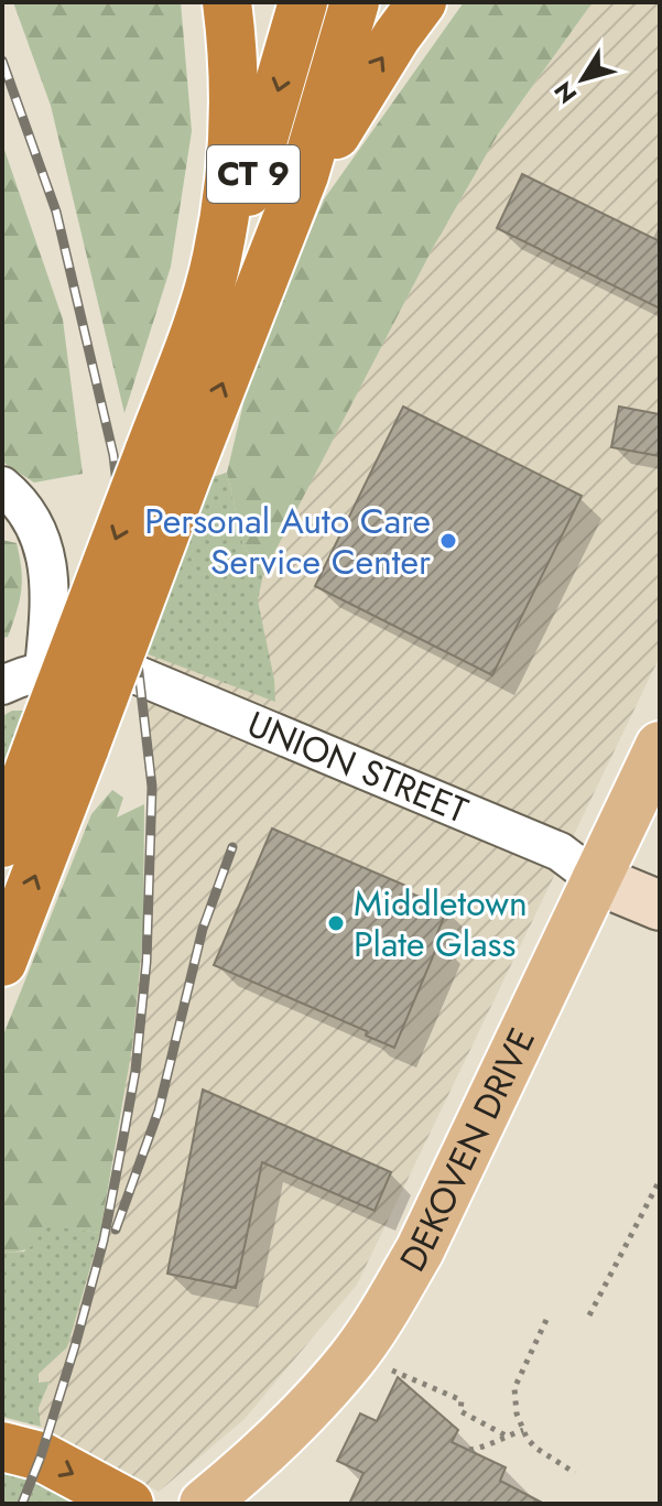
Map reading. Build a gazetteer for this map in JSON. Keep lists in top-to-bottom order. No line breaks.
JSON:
{"streets":{"highway":["CT 9"],"main road":["DEKOVEN DRIVE"],"street":["UNION STREET"]},"crossings":[["UNION STREET","DEKOVEN DRIVE"]],"places":["Personal Auto Care Service Center","Middletown Plate Glass"],"north":"bottom left"}
